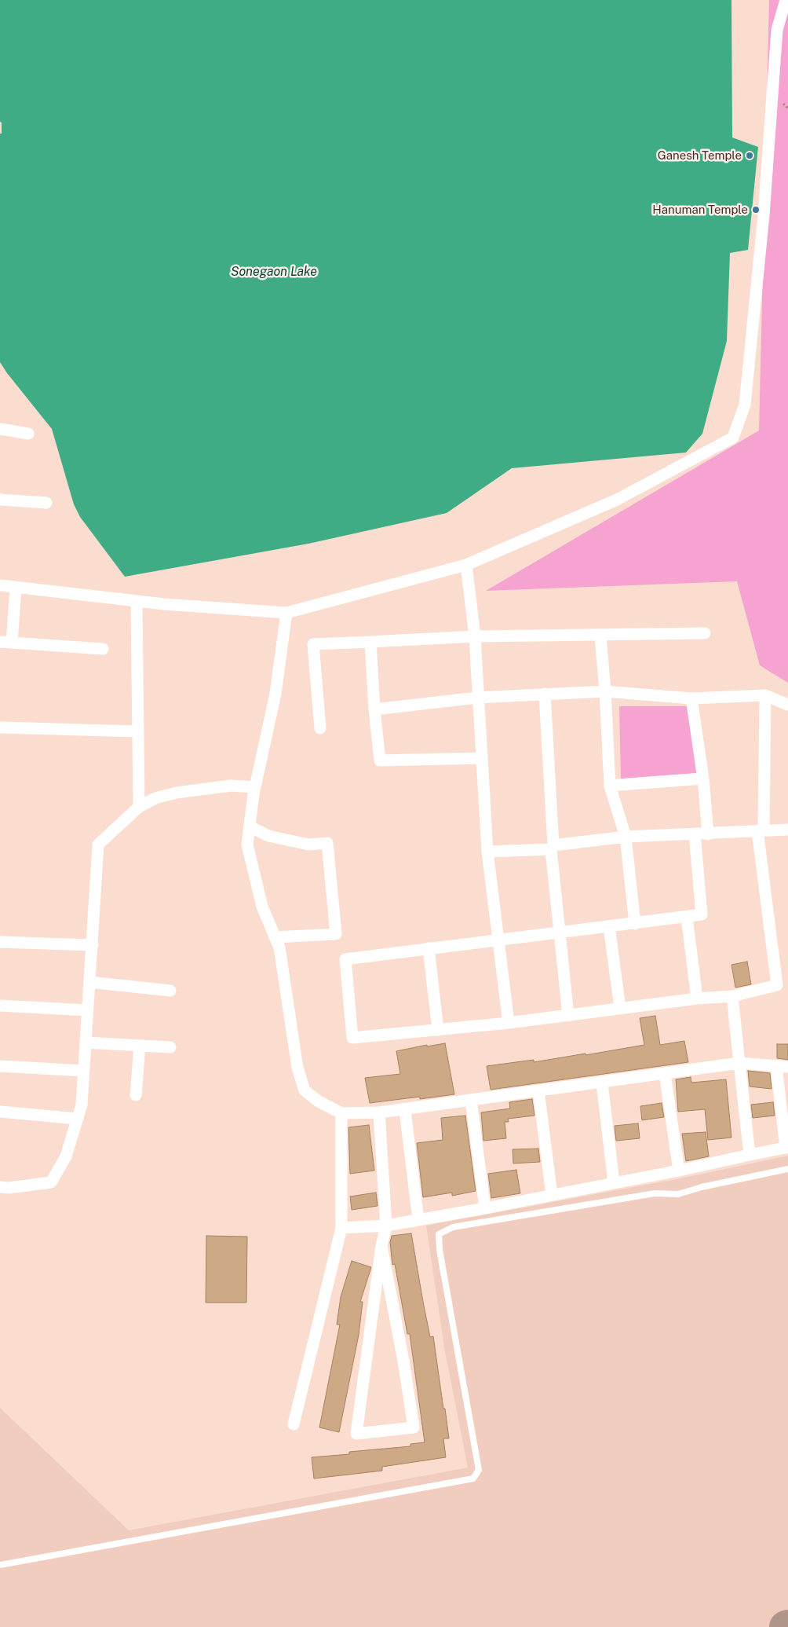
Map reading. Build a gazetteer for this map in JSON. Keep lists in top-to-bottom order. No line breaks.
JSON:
{"water":["Sonegaon Lake"],"places":["Ganesh Temple","Hanuman Temple"]}
